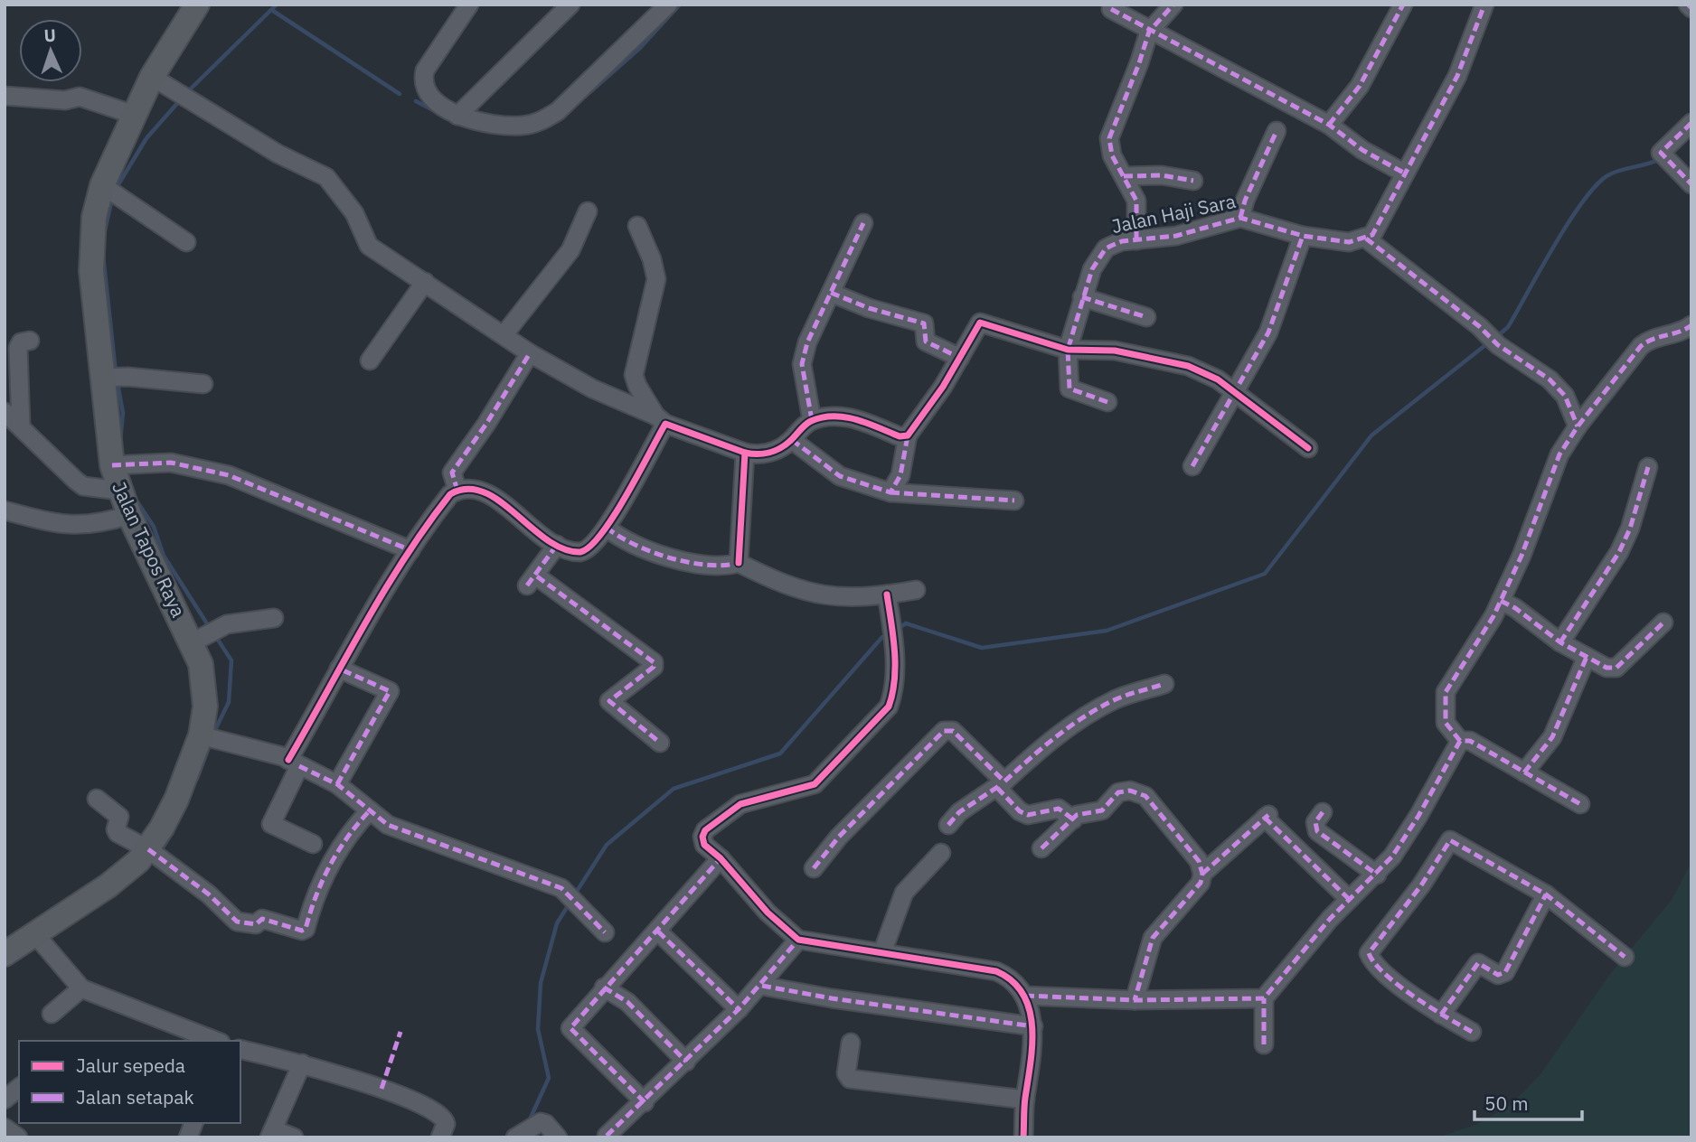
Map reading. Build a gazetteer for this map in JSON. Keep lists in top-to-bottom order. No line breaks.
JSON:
{"streets":{"main road":["Jalan Tapos Raya"],"street":["Jalan Haji Sara"]},"legend":["Jalur sepeda","Jalan setapak"],"scale_bar":"50 m","north":"top"}
